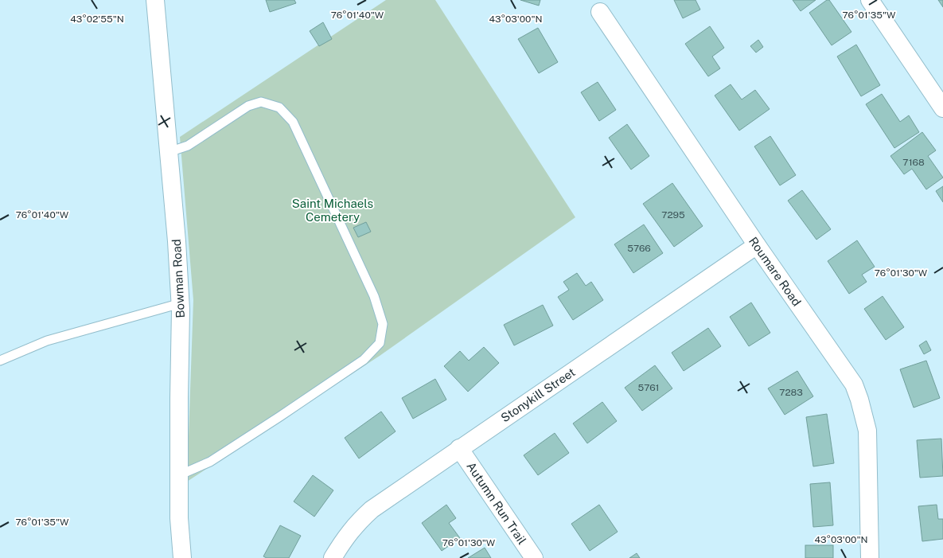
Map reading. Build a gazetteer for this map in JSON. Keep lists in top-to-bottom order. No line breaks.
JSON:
{"streets":{"street":["Roumare Road","Bowman Road","Stonykill Street","Autumn Run Trail"]},"crossings":[["Roumare Road","Stonykill Street"],["Stonykill Street","Autumn Run Trail"]],"parks":["Saint Michaels Cemetery"],"house_numbers":["7168","7295","5766","5761","7283"],"coordinates":["76°01'40\"W","76°01'35\"W","43°02'55\"N","43°03'00\"N","76°01'30\"W"]}
